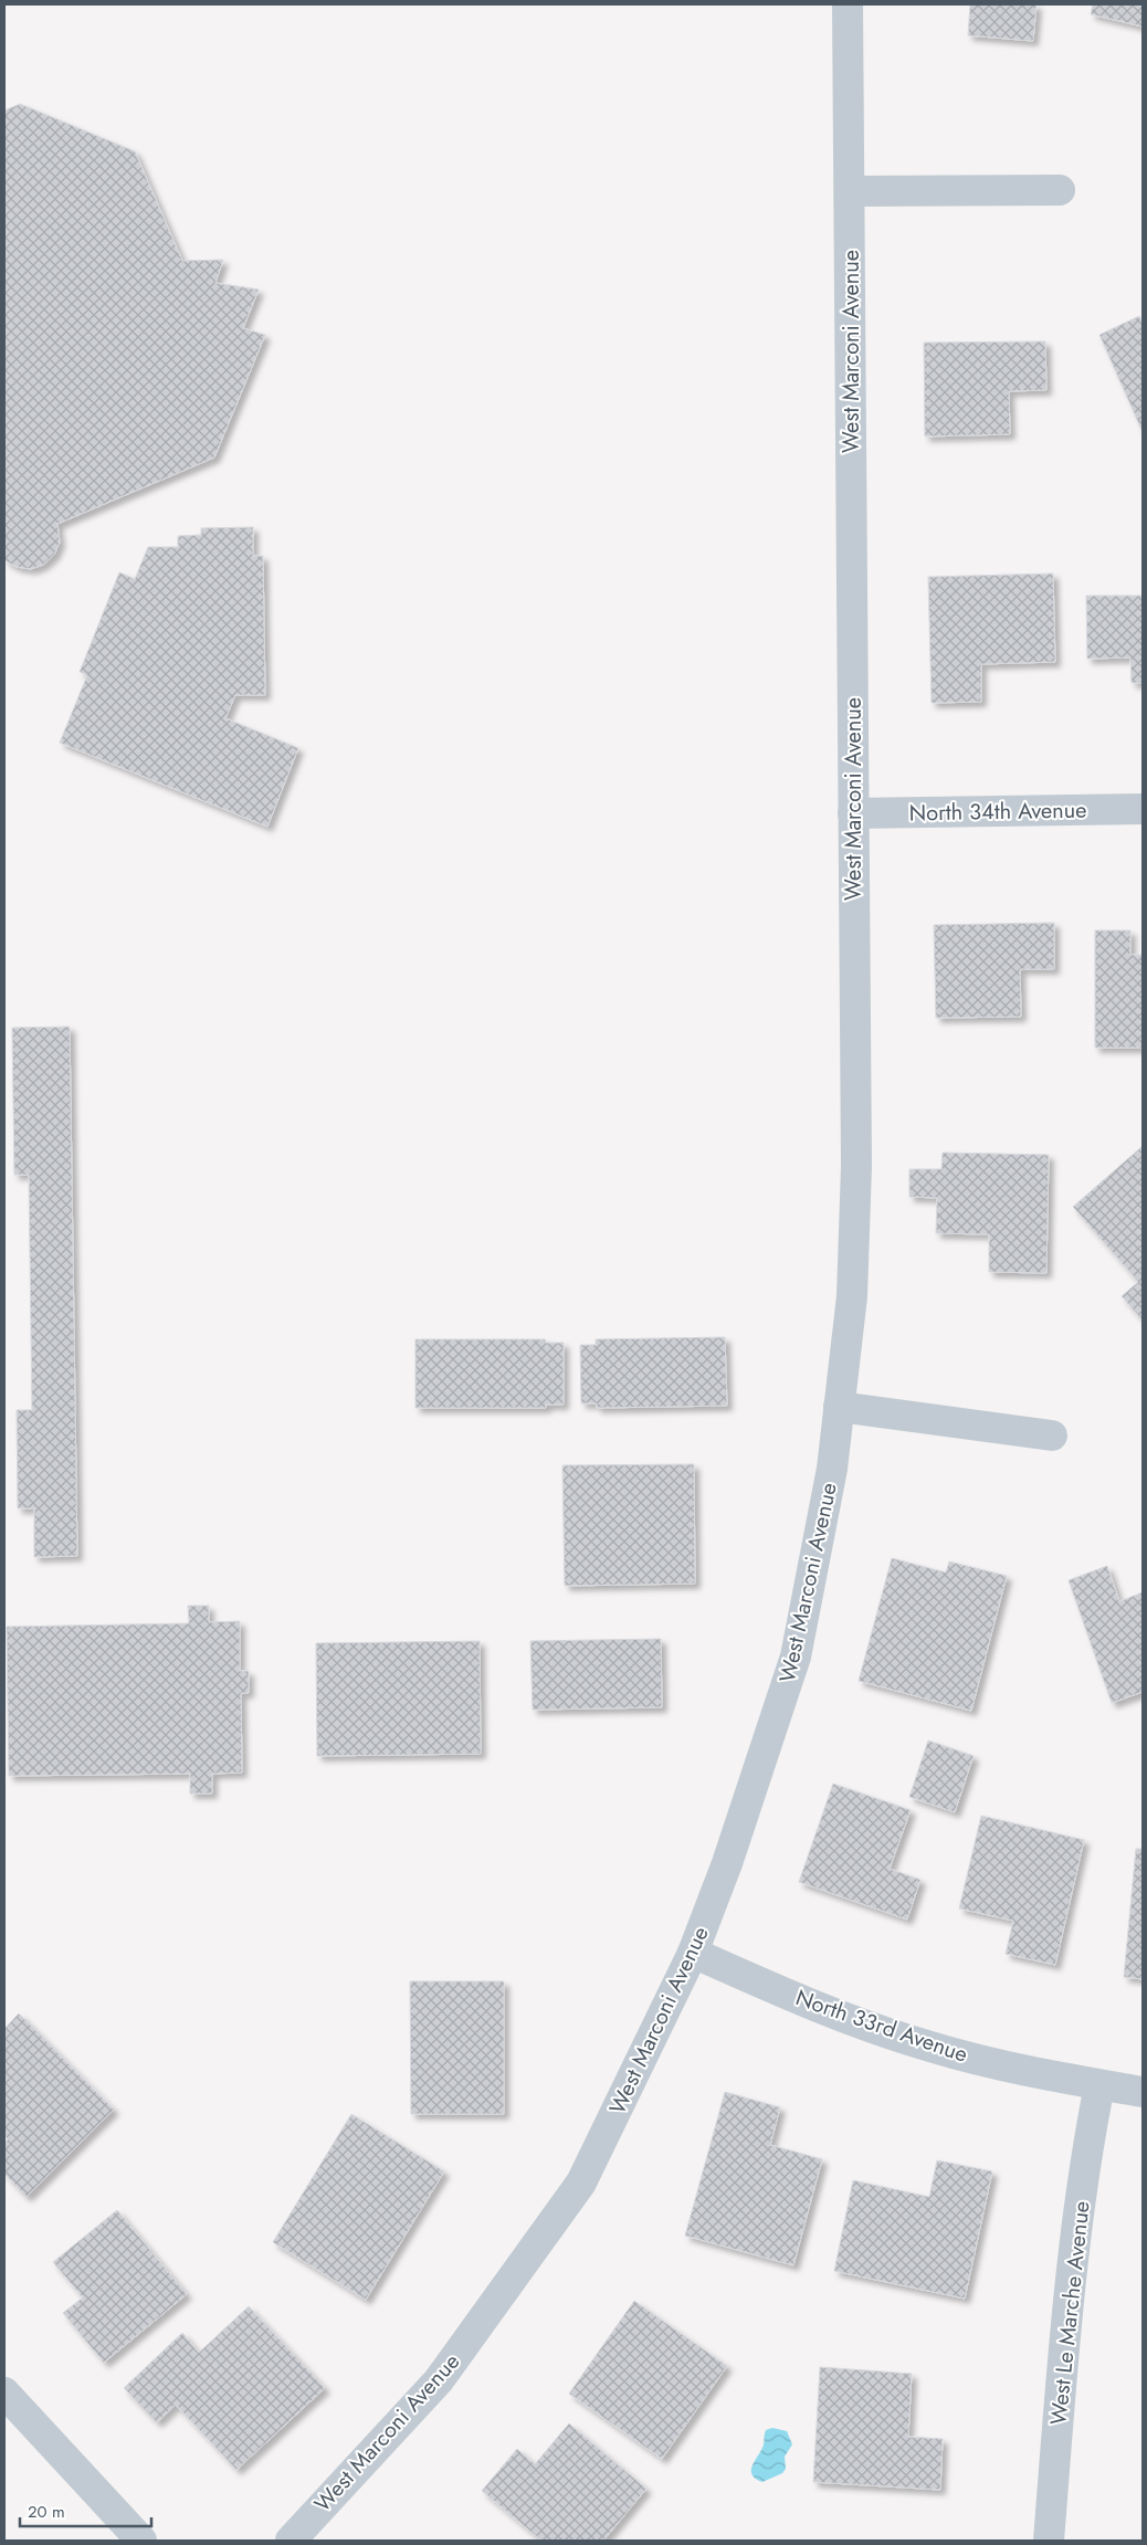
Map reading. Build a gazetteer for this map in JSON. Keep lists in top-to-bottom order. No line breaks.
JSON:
{"streets":{"street":["West Marconi Avenue","North 34th Avenue","North 33rd Avenue","West Le Marche Avenue"]},"crossings":[["West Marconi Avenue","North 34th Avenue"],["West Marconi Avenue","North 33rd Avenue"],["North 33rd Avenue","West Le Marche Avenue"]],"scale_bar":"20 m"}
